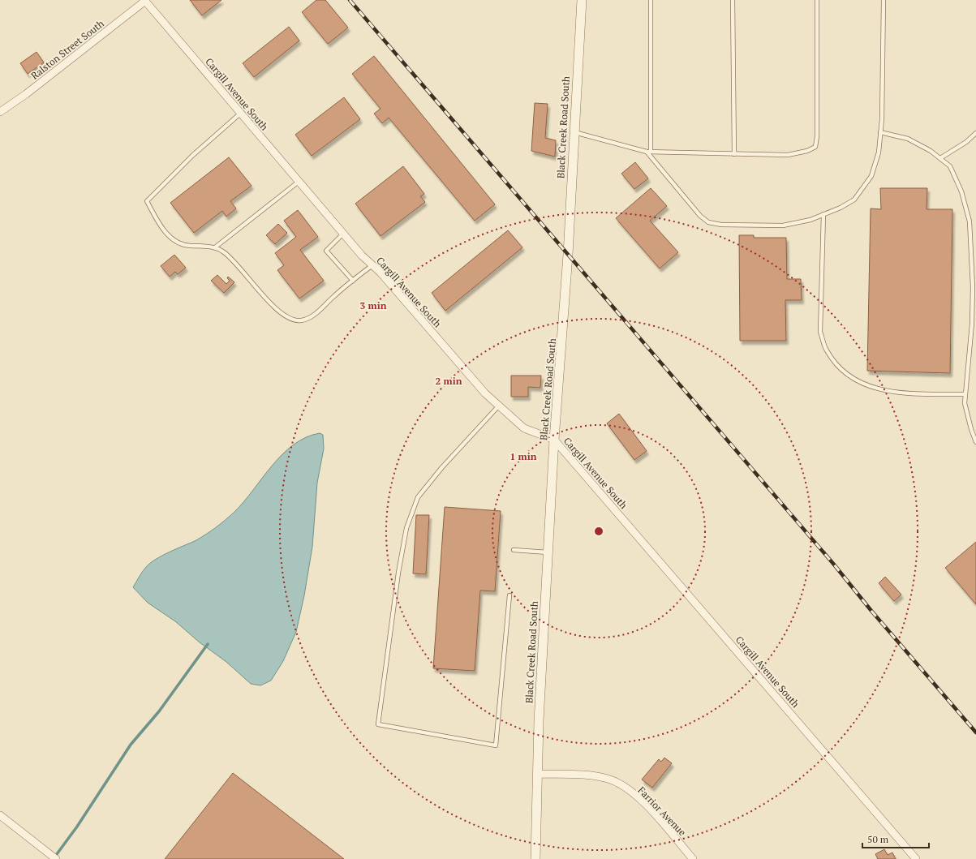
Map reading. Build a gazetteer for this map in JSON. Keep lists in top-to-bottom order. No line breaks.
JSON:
{"streets":{"street":["Ralston Street South","Cargill Avenue South","Black Creek Road South","Farrior Avenue"]},"crossings":[["Ralston Street South","Cargill Avenue South"],["Cargill Avenue South","Black Creek Road South"],["Black Creek Road South","Farrior Avenue"]],"scale_bar":"50 m","rings":["3 min","2 min","1 min"]}
